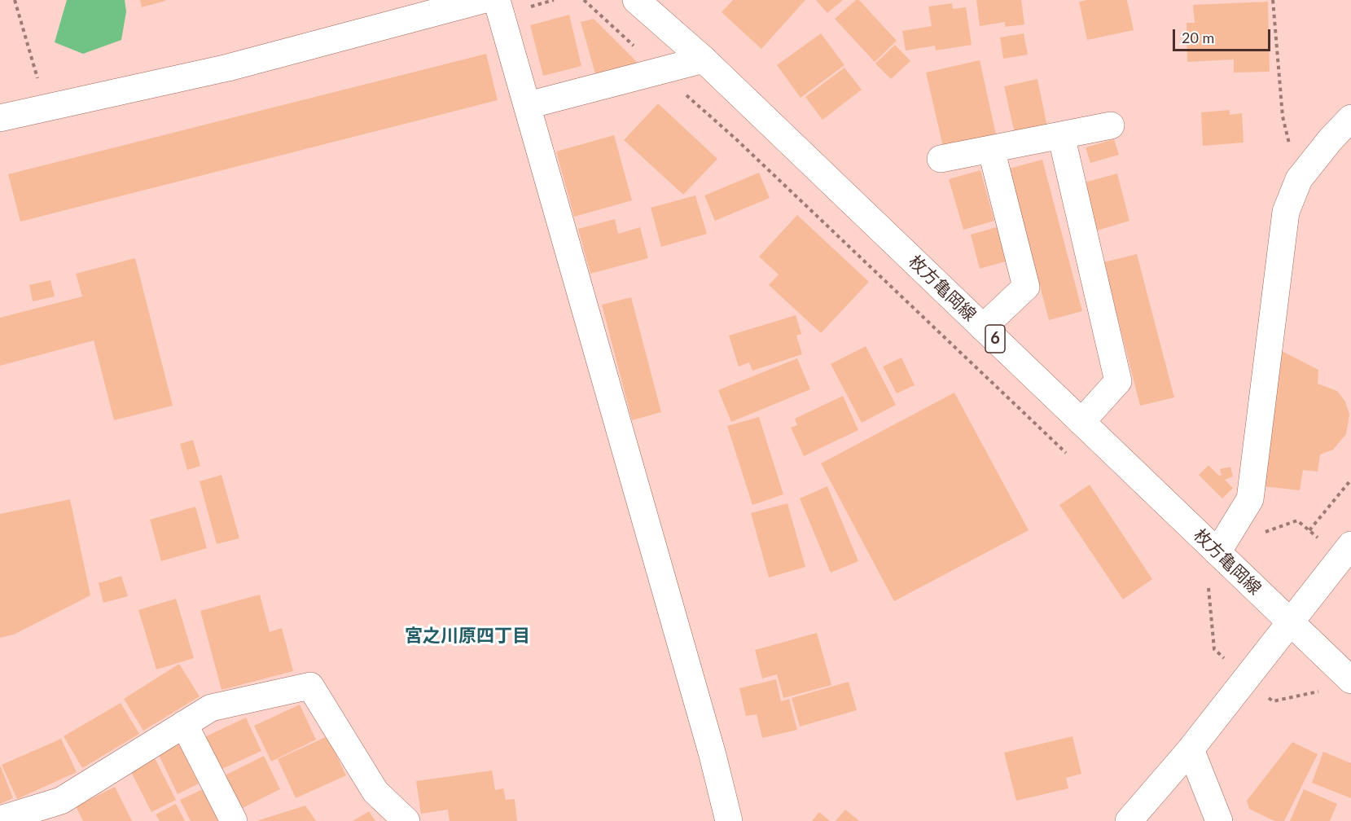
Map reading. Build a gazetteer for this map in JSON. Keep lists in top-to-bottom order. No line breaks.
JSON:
{"streets":{"street":["枚方亀岡線","6"]},"districts":["宮之川原四丁目"],"scale_bar":"20 m"}
